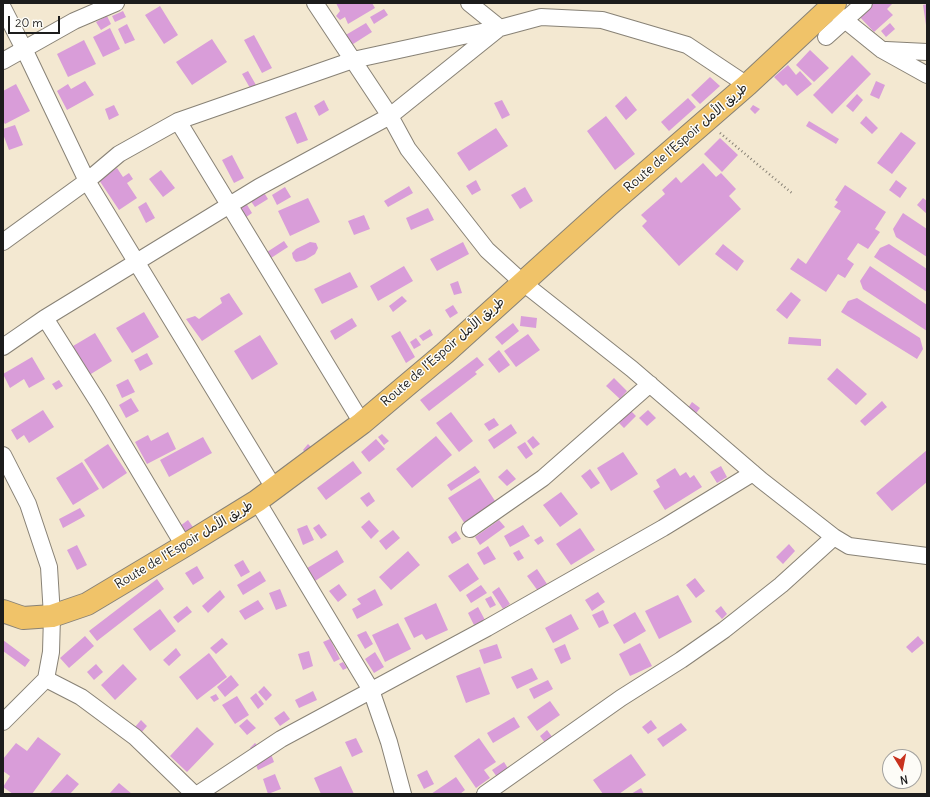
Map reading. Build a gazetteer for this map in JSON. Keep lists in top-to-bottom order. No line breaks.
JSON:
{"streets":{"highway":["Route de l’Espoir طريق الأمل"]},"scale_bar":"20 m","north":"bottom"}
